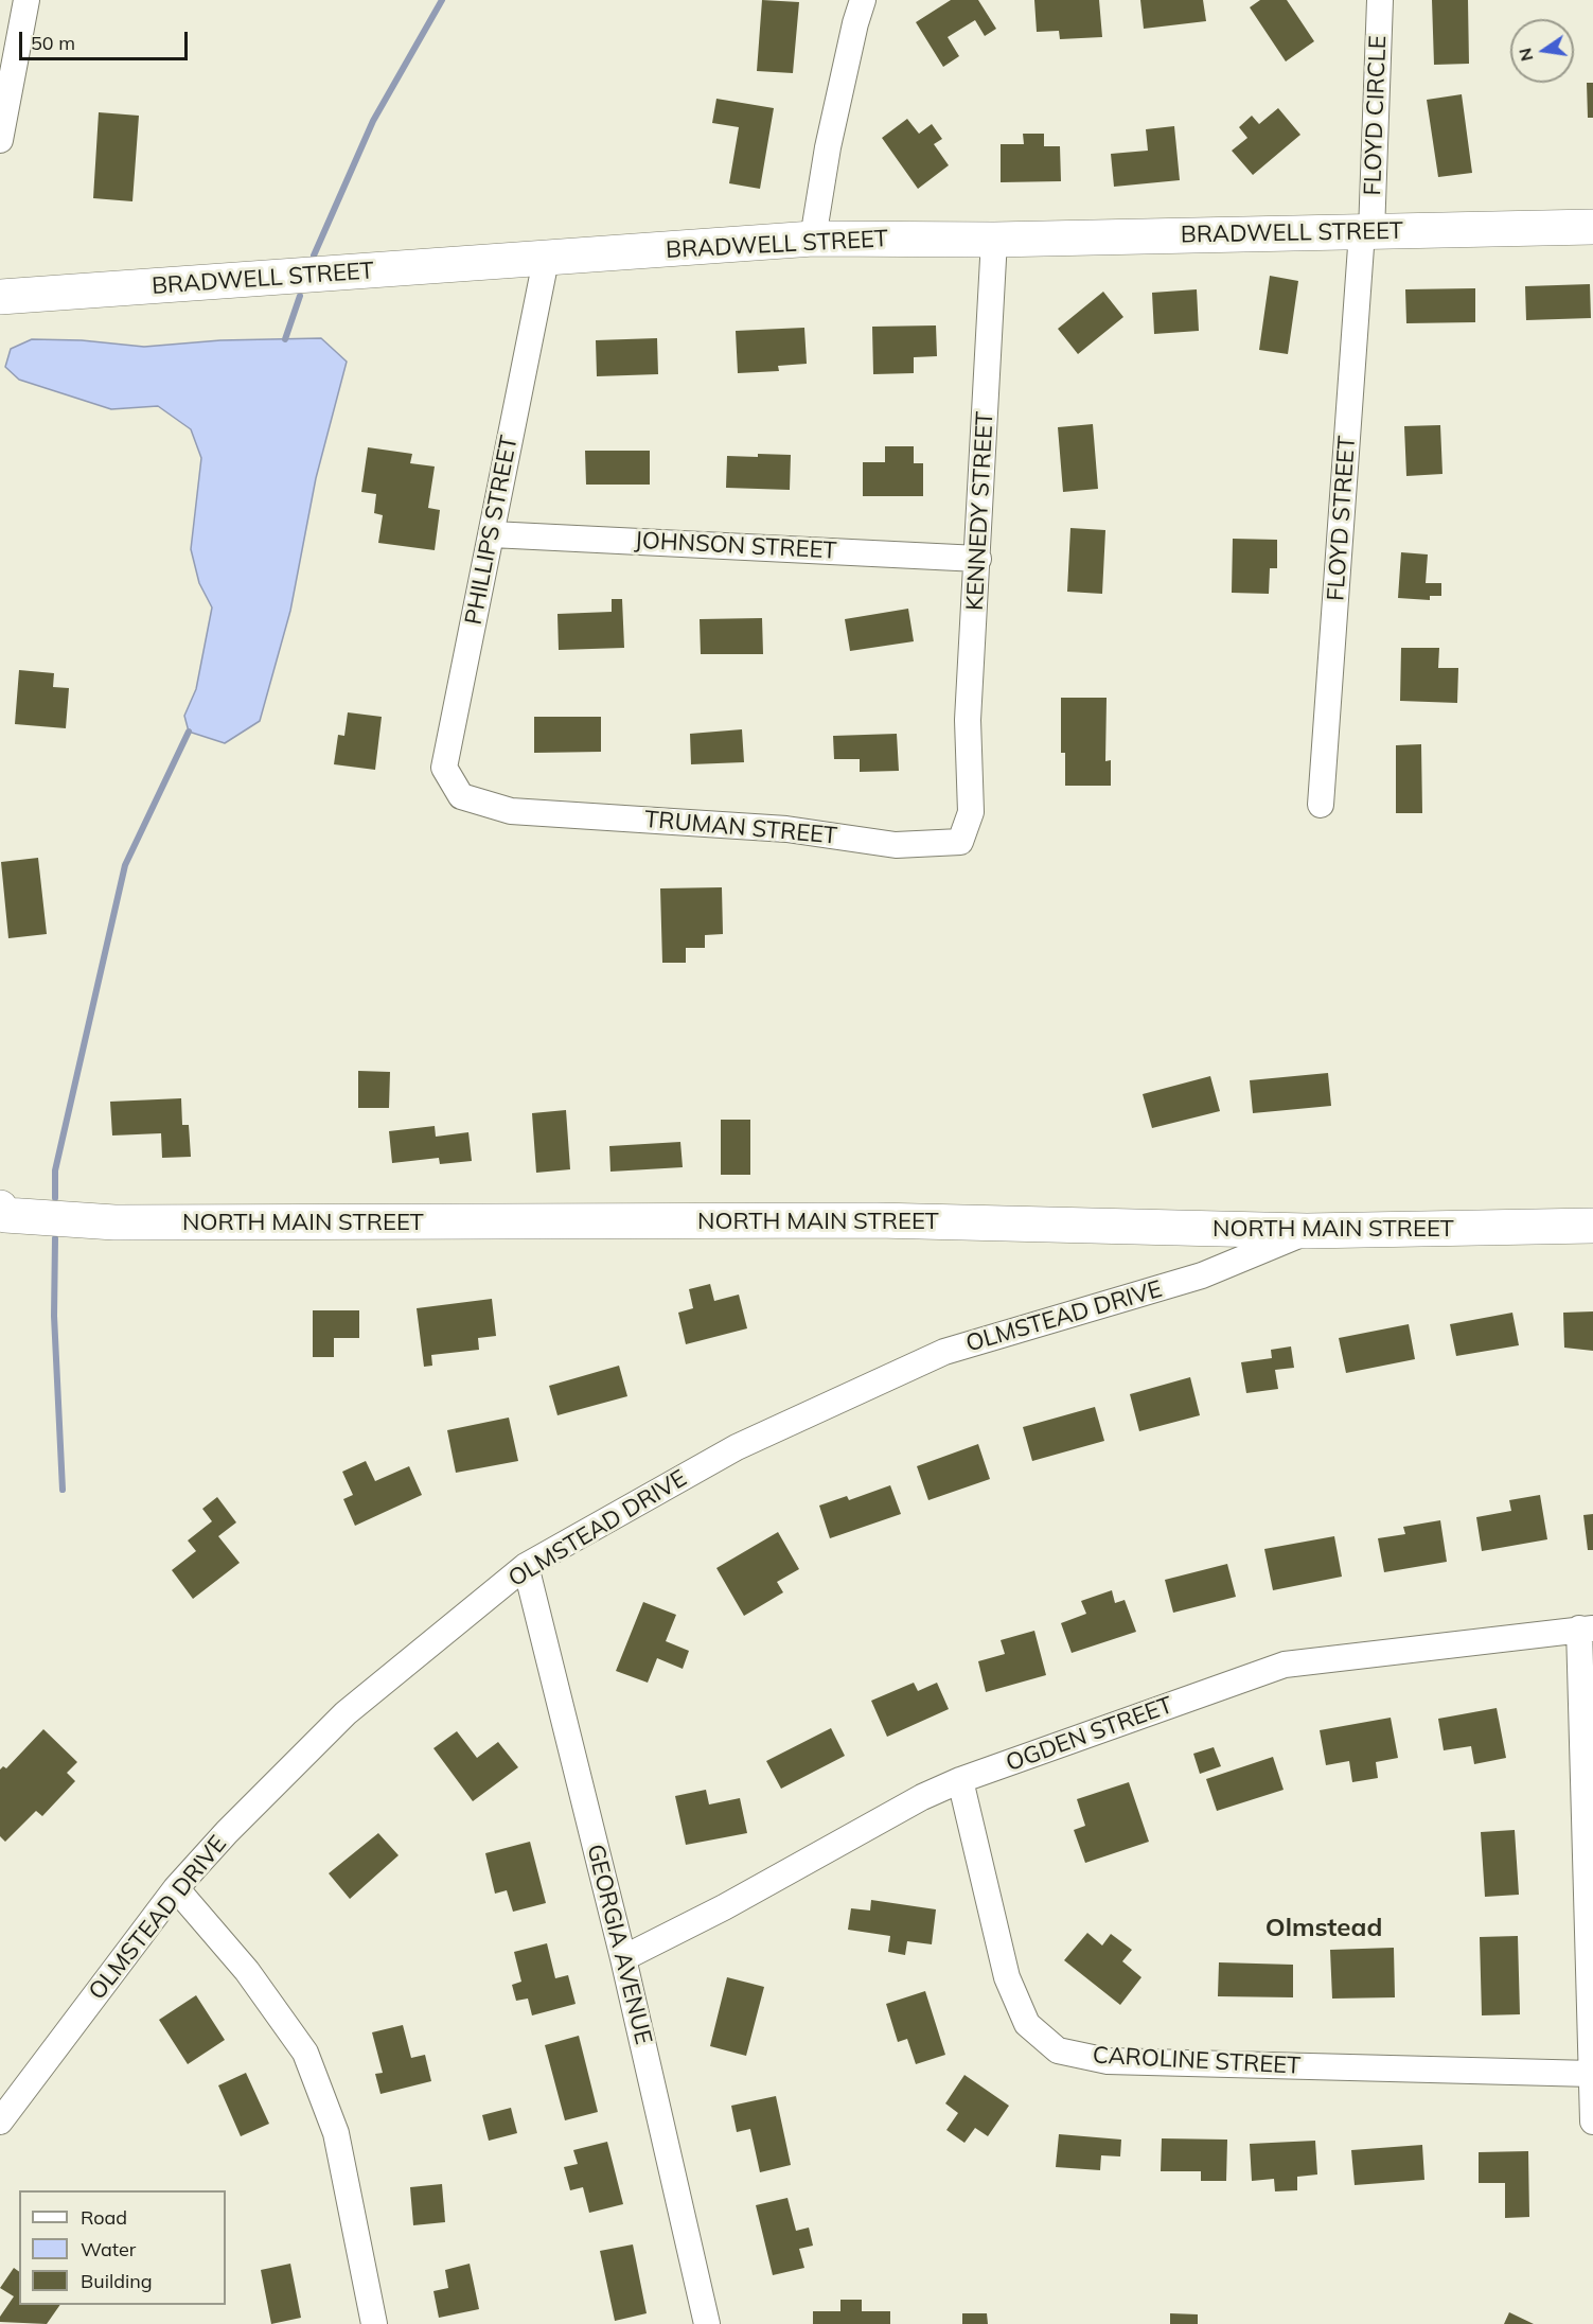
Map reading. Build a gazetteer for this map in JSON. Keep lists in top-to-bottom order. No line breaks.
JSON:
{"streets":{"street":["FLOYD CIRCLE","BRADWELL STREET","KENNEDY STREET","FLOYD STREET","PHILLIPS STREET","JOHNSON STREET","TRUMAN STREET","NORTH MAIN STREET","OLMSTEAD DRIVE","OGDEN STREET","GEORGIA AVENUE","CAROLINE STREET"]},"crossings":[["FLOYD CIRCLE","BRADWELL STREET"],["FLOYD CIRCLE","FLOYD STREET"],["BRADWELL STREET","KENNEDY STREET"],["BRADWELL STREET","FLOYD STREET"],["BRADWELL STREET","PHILLIPS STREET"],["KENNEDY STREET","JOHNSON STREET"],["KENNEDY STREET","TRUMAN STREET"],["PHILLIPS STREET","JOHNSON STREET"],["PHILLIPS STREET","TRUMAN STREET"],["NORTH MAIN STREET","OLMSTEAD DRIVE"],["OLMSTEAD DRIVE","GEORGIA AVENUE"],["OGDEN STREET","GEORGIA AVENUE"],["OGDEN STREET","CAROLINE STREET"]],"districts":["Olmstead"],"legend":["Road","Water","Building"],"scale_bar":"50 m","north":"left"}
